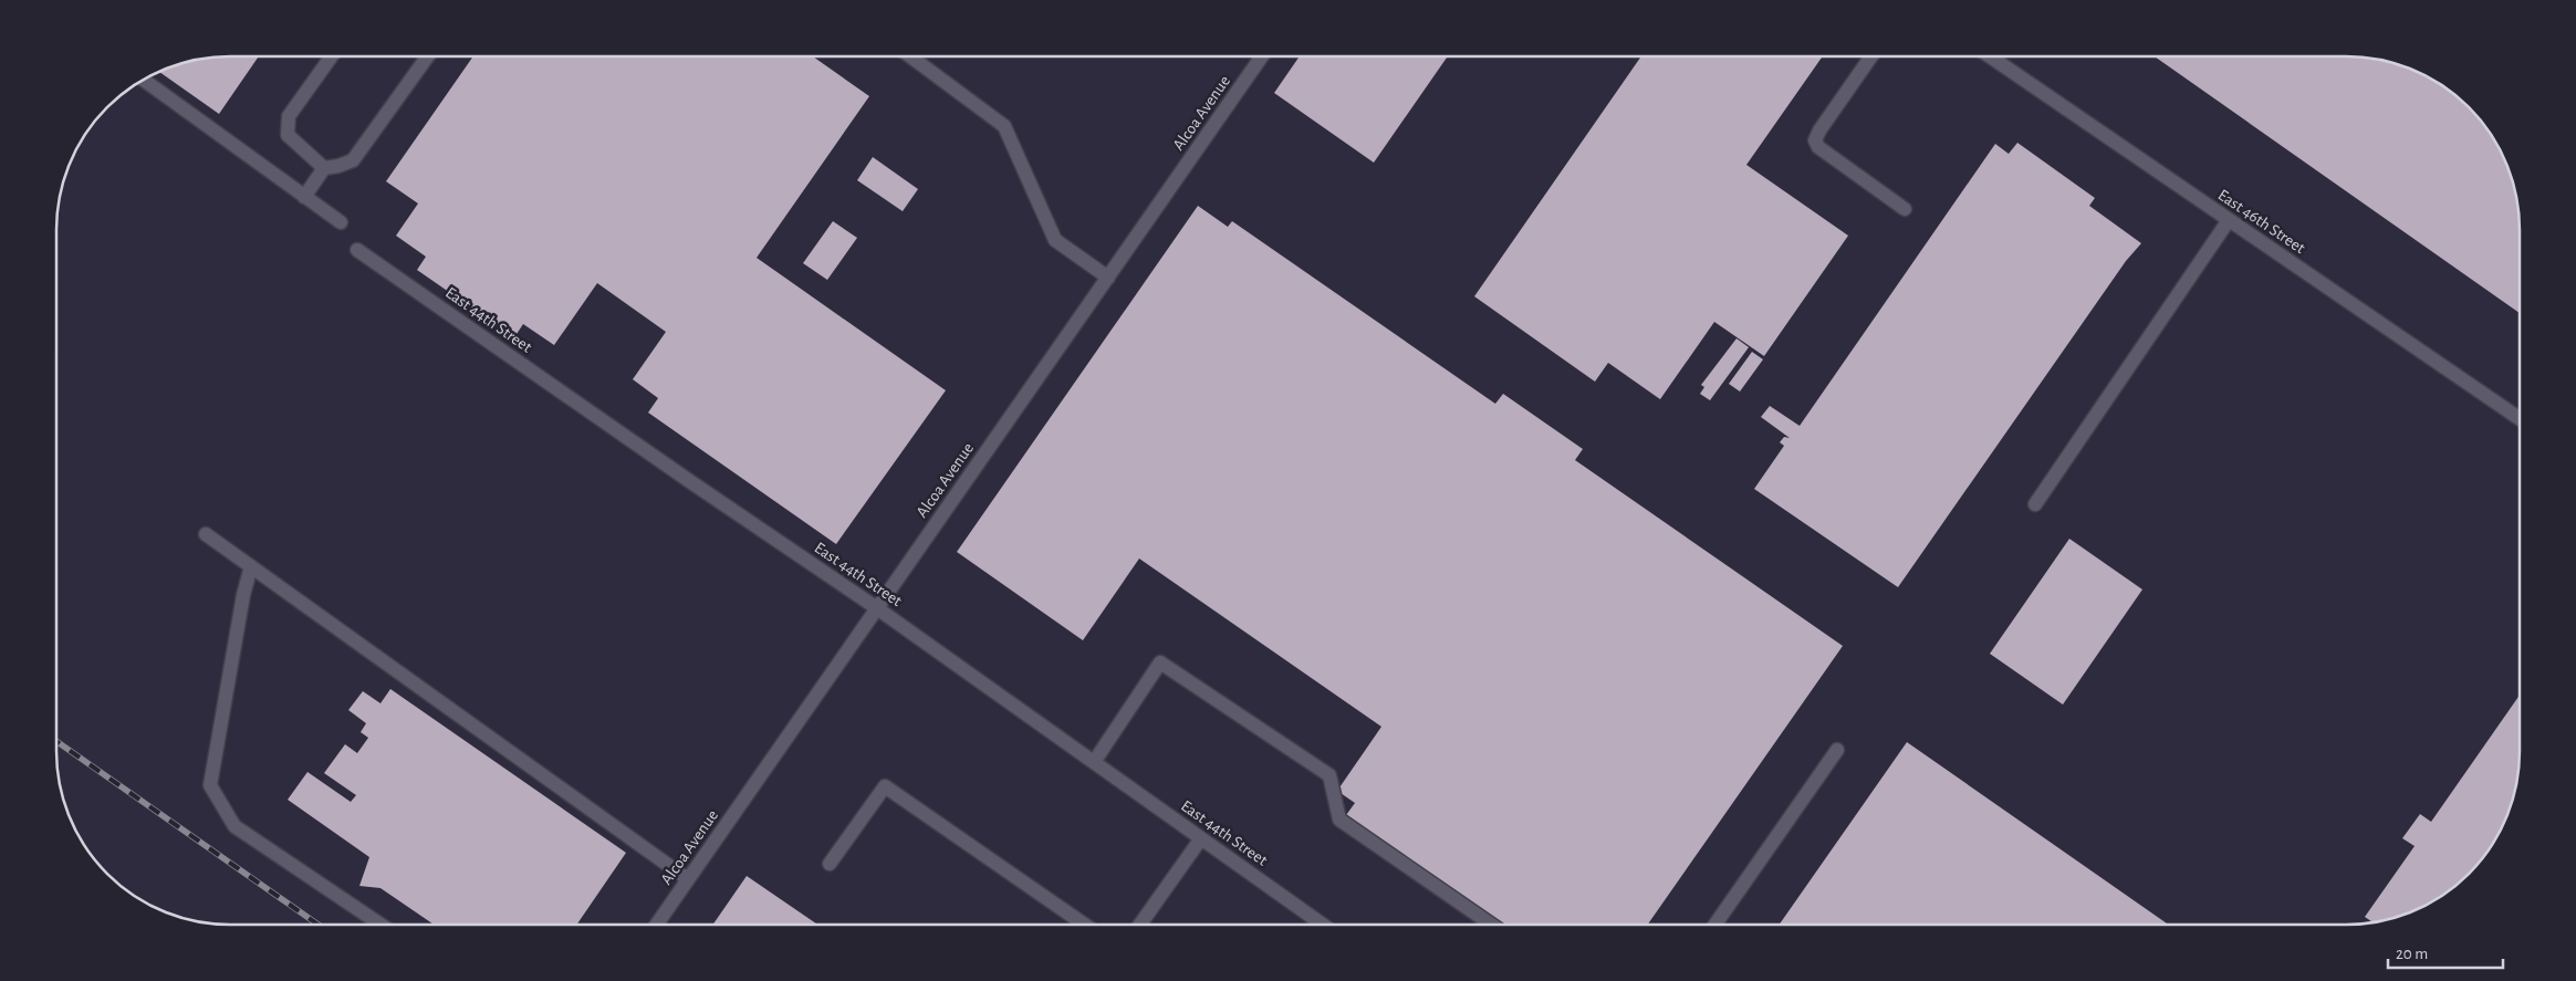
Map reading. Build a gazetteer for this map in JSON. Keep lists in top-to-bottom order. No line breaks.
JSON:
{"streets":{"street":["Alcoa Avenue","East 46th Street","East 44th Street"]},"crossings":[["Alcoa Avenue","East 44th Street"]],"scale_bar":"20 m"}
